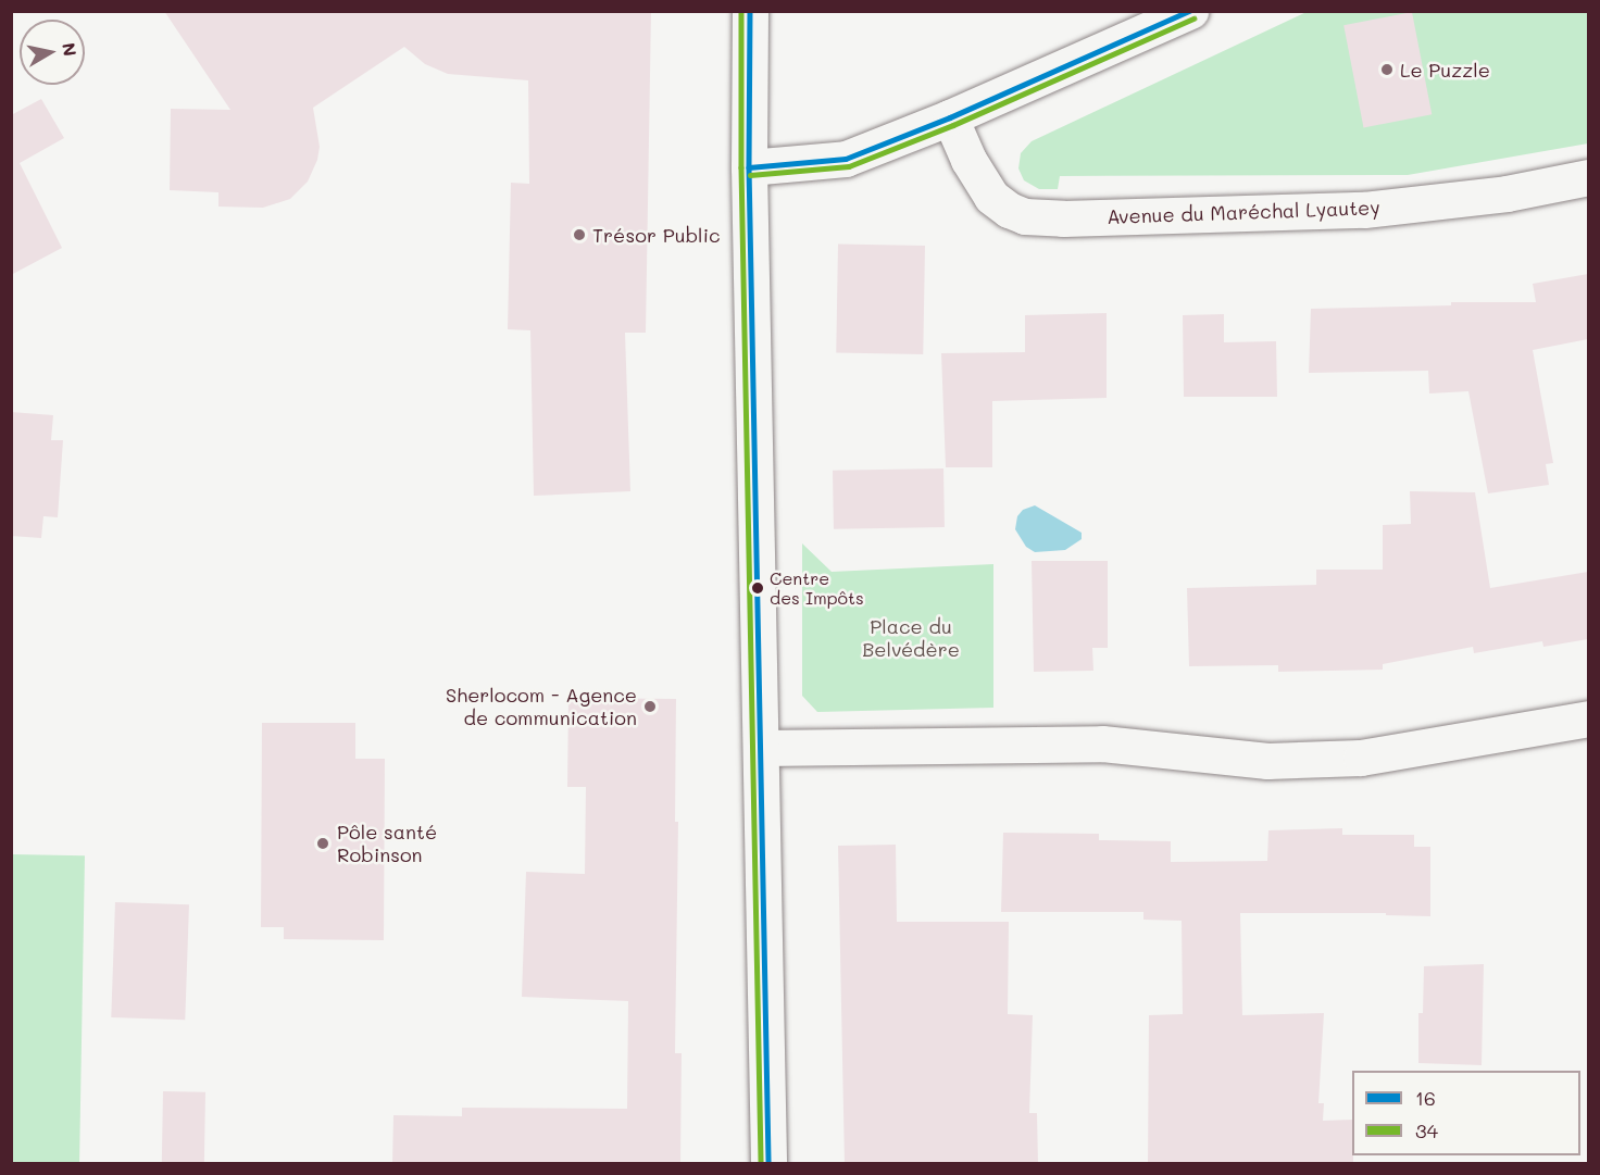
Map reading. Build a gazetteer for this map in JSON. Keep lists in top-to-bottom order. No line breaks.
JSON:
{"streets":{"street":["Avenue du Maréchal Lyautey"]},"parks":["Place du Belvédère"],"places":["Le Puzzle","Trésor Public","Centre des Impôts","Sherlocom - Agence de communication","Pôle santé Robinson"],"lines":["transit line 16","transit line 34"],"legend":["16","34"],"north":"right"}
